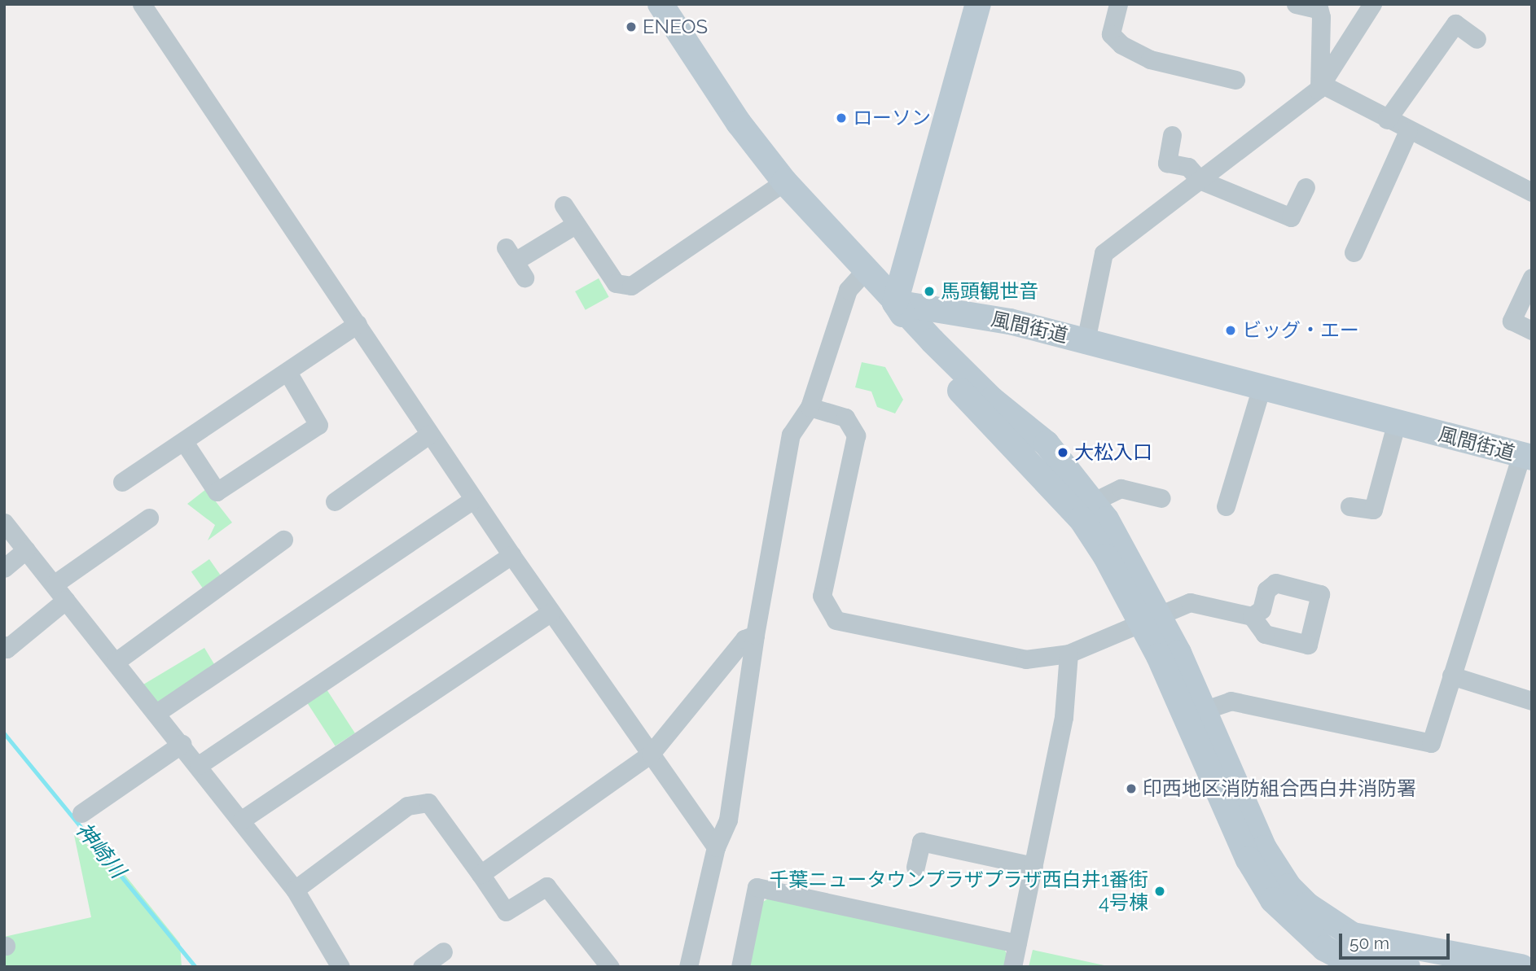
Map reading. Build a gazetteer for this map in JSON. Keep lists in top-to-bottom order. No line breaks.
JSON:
{"streets":{"street":["風間街道"]},"water":["神崎川"],"places":["ENEOS","ローソン","馬頭観世音","ビッグ・エー","大松入口","印西地区消防組合西白井消防署","千葉ニュータウンプラザプラザ西白井1番街 4号棟"],"scale_bar":"50 m"}
